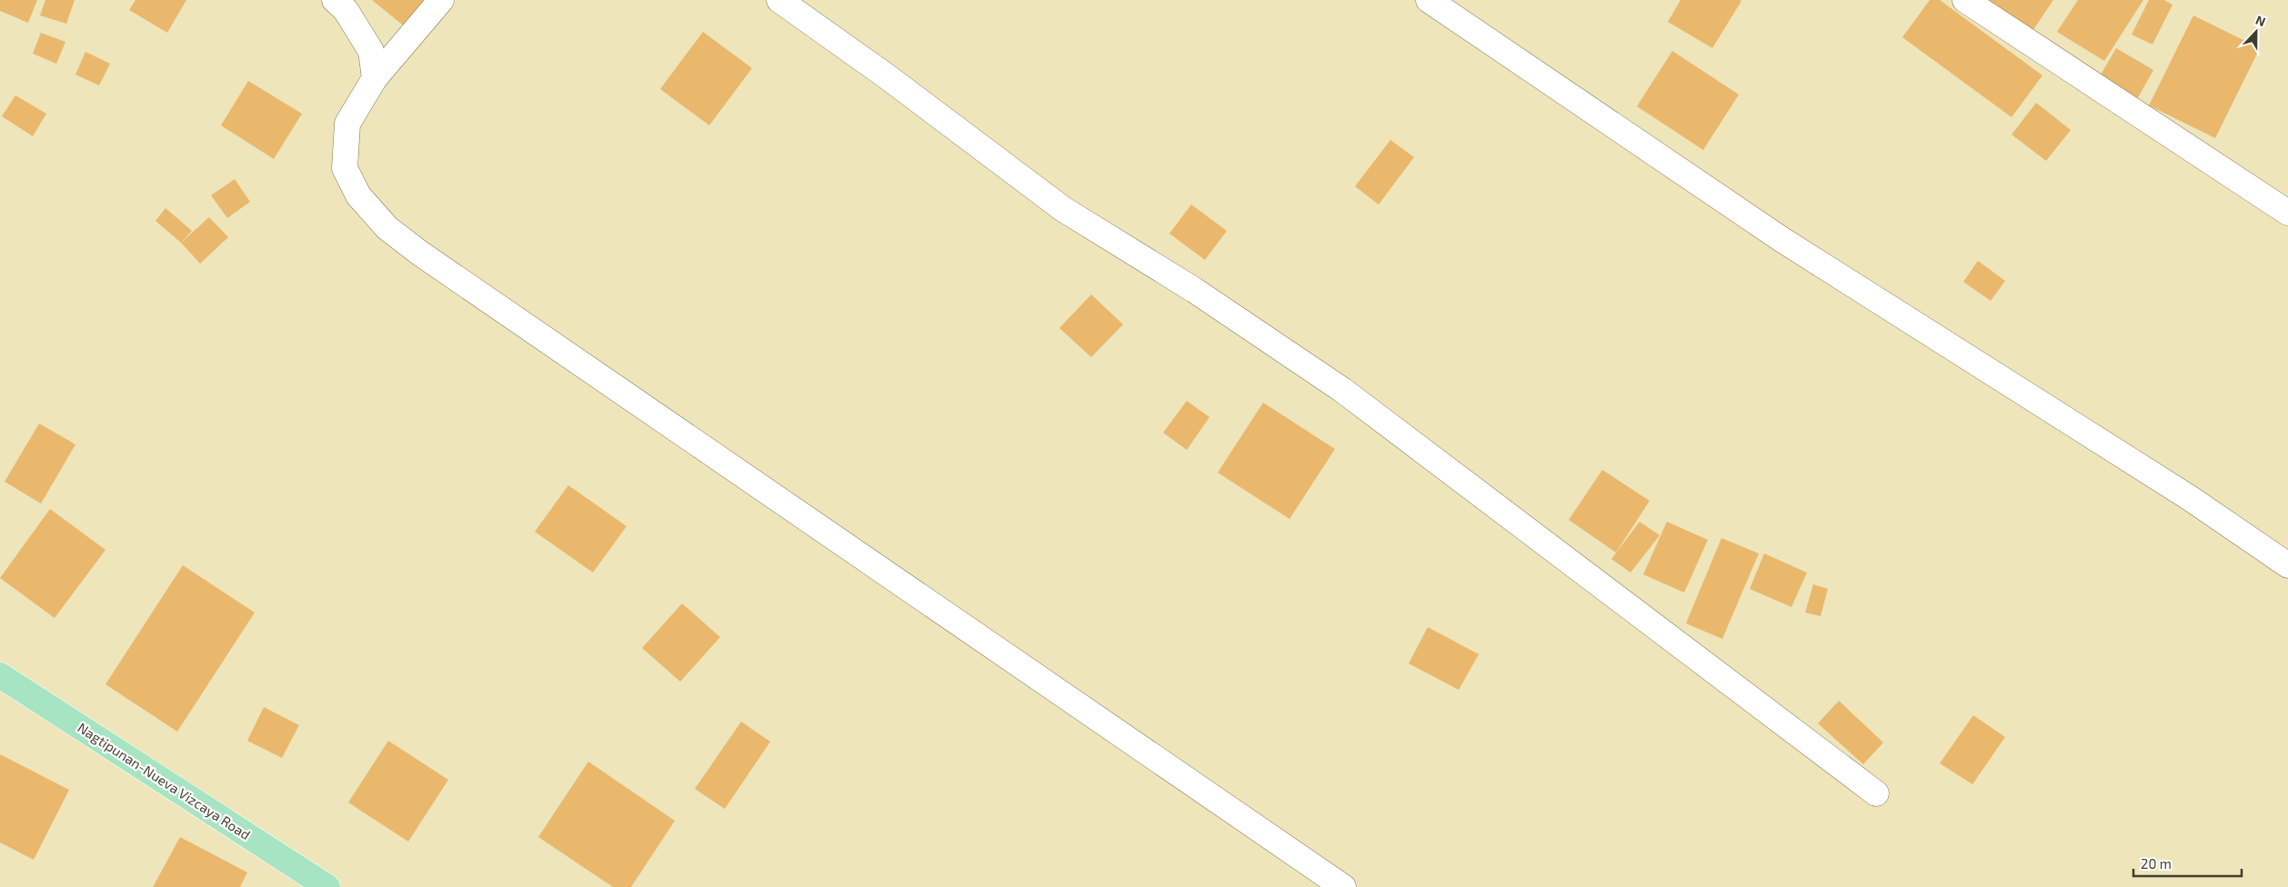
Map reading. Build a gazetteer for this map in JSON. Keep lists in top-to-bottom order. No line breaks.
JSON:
{"streets":{"main road":["Nagtipunan-Nueva Vizcaya Road"]},"scale_bar":"20 m","north":"top"}
